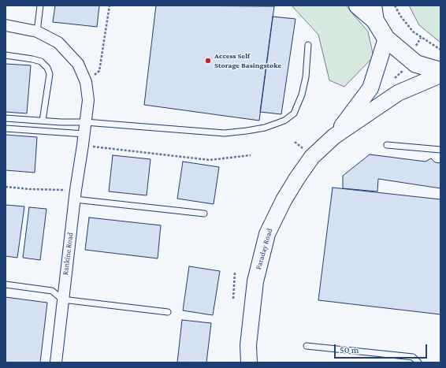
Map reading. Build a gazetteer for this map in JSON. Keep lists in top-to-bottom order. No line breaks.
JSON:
{"streets":{"street":["Faraday Road","Rankine Road"]},"places":["Access Self Storage Basingstoke"],"scale_bar":"50 m"}
